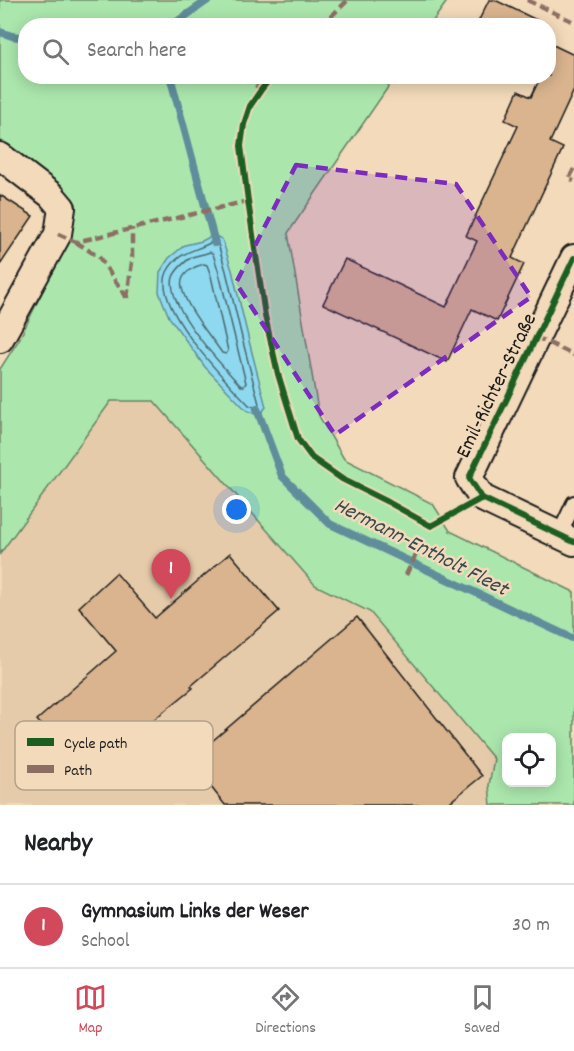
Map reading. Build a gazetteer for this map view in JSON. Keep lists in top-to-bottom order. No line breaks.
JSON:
{"streets":{"street":["Emil-Richter-Straße"]},"water":["Hermann-Entholt Fleet"],"legend":["Cycle path","Path"],"page":{"search":"Search here","pins":"1","heading":"Nearby","list":[{"mark":"1","name":"Gymnasium Links der Weser","note":"School","value":"30 m"}],"nav":["Map","Directions","Saved"]}}
